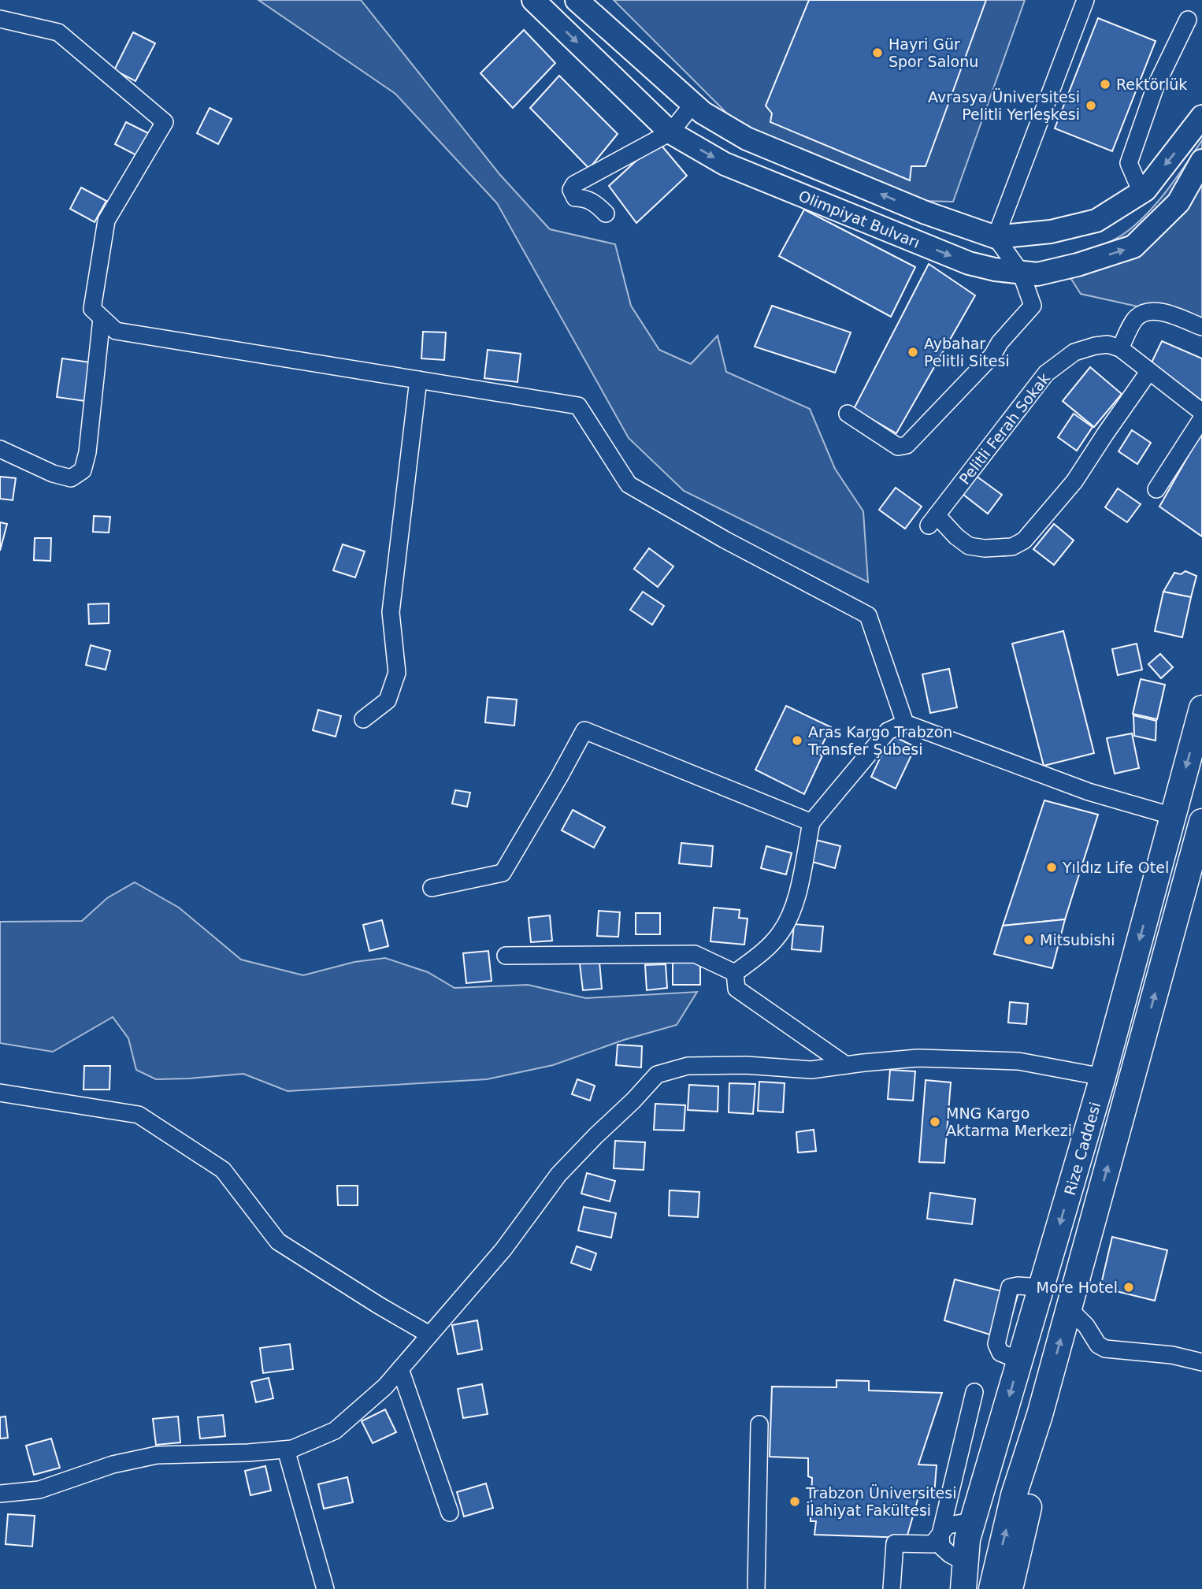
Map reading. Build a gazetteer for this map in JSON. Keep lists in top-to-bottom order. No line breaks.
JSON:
{"streets":{"highway":["Rize Caddesi"],"main road":["Olimpiyat Bulvarı"],"street":["Pelitli Ferah Sokak"]},"places":["Hayri Gür Spor Salonu","Rektörlük","Avrasya Üniversitesi Pelitli Yerleşkesi","Aybahar Pelitli Sitesi","Aras Kargo Trabzon Transfer Şubesi","Yıldız Life Otel","Mitsubishi","MNG Kargo Aktarma Merkezi","More Hotel","Trabzon Üniversitesi İlahiyat Fakültesi"]}
